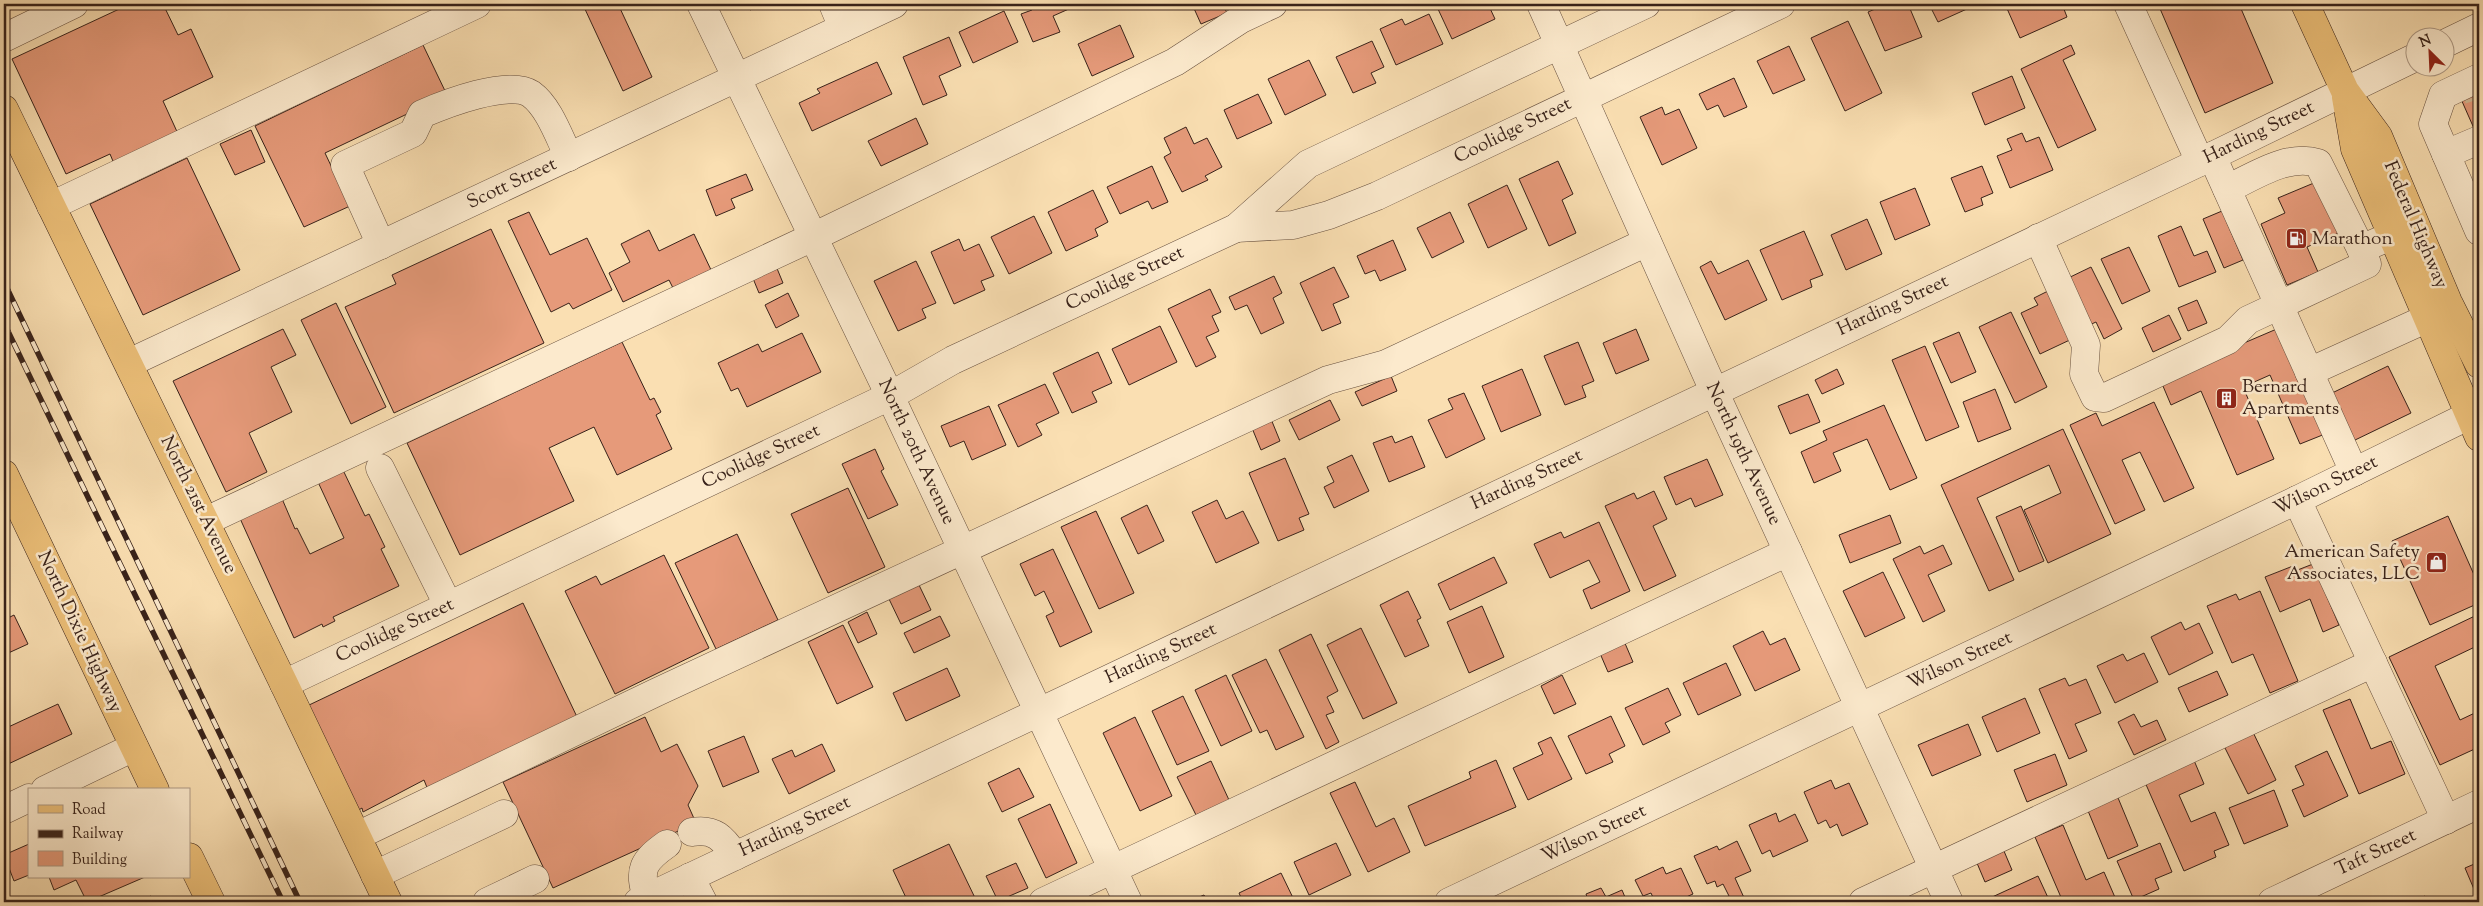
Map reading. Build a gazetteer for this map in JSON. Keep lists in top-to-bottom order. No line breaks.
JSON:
{"streets":{"main road":["Federal Highway","North 21st Avenue","North Dixie Highway"],"street":["Coolidge Street","Harding Street","Scott Street","North 20th Avenue","North 19th Avenue","Wilson Street","Taft Street"]},"crossings":[["Coolidge Street","North 20th Avenue"],["Coolidge Street","North 19th Avenue"],["Coolidge Street","North 21st Avenue"],["Harding Street","Federal Highway"],["Harding Street","North 20th Avenue"],["Harding Street","North 19th Avenue"],["Scott Street","North 20th Avenue"],["Scott Street","North 21st Avenue"],["Federal Highway","Wilson Street"],["North 19th Avenue","Wilson Street"]],"places":{"fuel station":["Marathon"],"building":["Bernard Apartments"],"shop":["American Safety Associates, LLC"]},"legend":["Road","Railway","Building"],"north":"top left"}
